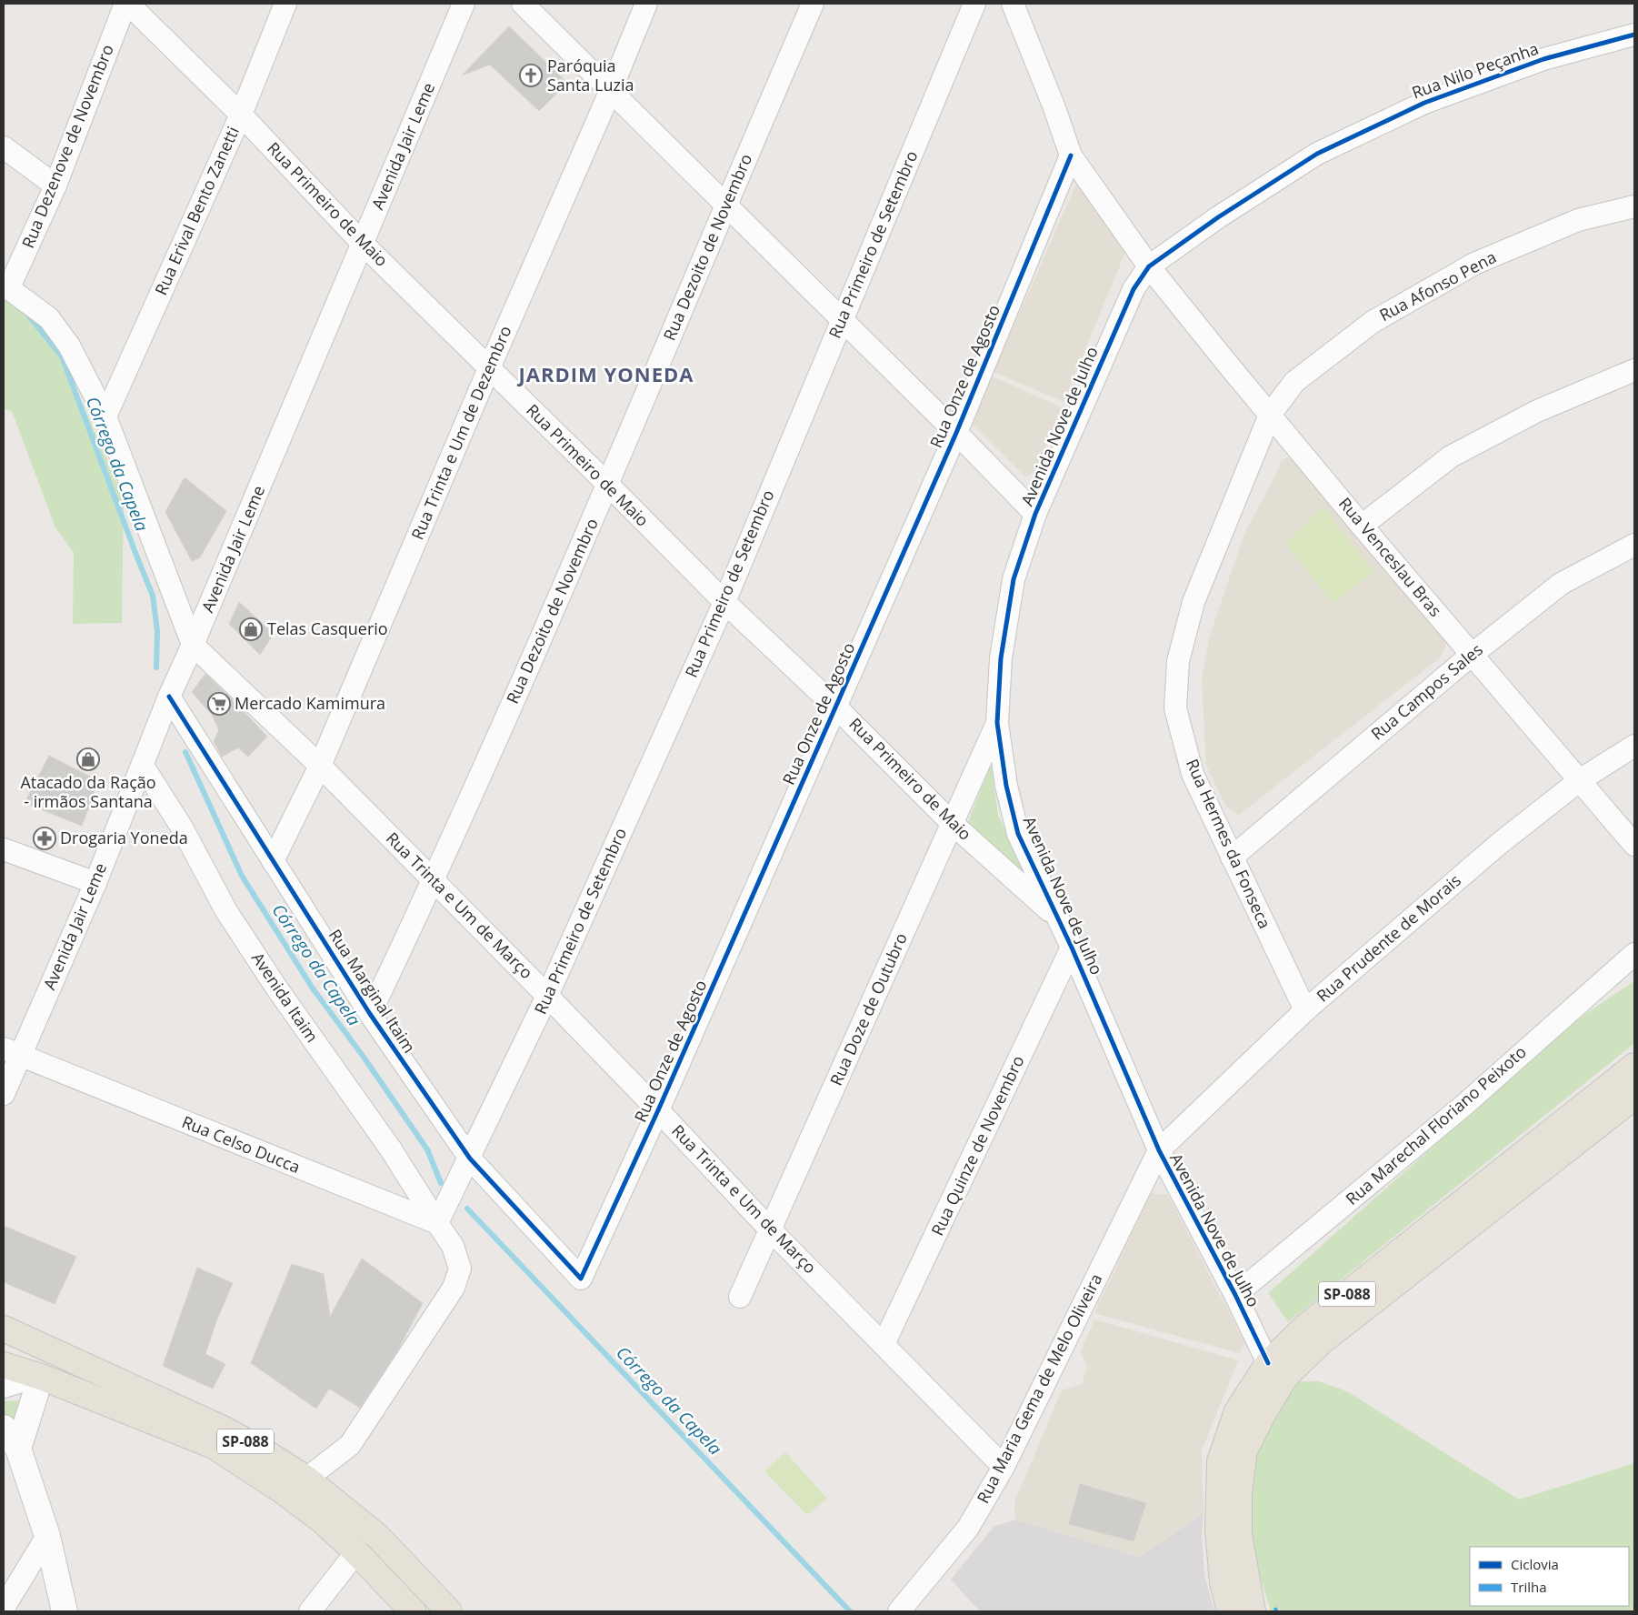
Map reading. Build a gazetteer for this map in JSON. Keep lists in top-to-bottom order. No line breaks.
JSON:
{"streets":{"main road":["SP-088"],"street":["Rua Nilo Peçanha","Rua Dezenove de Novembro","Avenida Jair Leme","Rua Primeiro de Maio","Rua Erival Bento Zanetti","Rua Primeiro de Setembro","Rua Dezoito de Novembro","Rua Afonso Pena","Rua Onze de Agosto","Avenida Nove de Julho","Rua Trinta e Um de Dezembro","Rua Venceslau Bras","Rua Campos Sales","Rua Hermes da Fonseca","Rua Trinta e Um de Março","Rua Prudente de Morais","Rua Marginal Itaim","Avenida Itaim","Rua Doze de Outubro","Rua Marechal Floriano Peixoto","Rua Celso Ducca","Rua Quinze de Novembro","Rua Maria Gema de Melo Oliveira"]},"crossings":[["Rua Nilo Peçanha","Avenida Nove de Julho"],["Rua Nilo Peçanha","Rua Venceslau Bras"],["Rua Dezenove de Novembro","Rua Primeiro de Maio"],["Avenida Jair Leme","Rua Primeiro de Maio"],["Avenida Jair Leme","Rua Trinta e Um de Março"],["Avenida Jair Leme","Rua Marginal Itaim"],["Avenida Jair Leme","Avenida Itaim"],["Avenida Jair Leme","Rua Celso Ducca"],["Rua Primeiro de Maio","Rua Erival Bento Zanetti"],["Rua Primeiro de Maio","Rua Primeiro de Setembro"],["Rua Primeiro de Maio","Rua Dezoito de Novembro"],["Rua Primeiro de Maio","Rua Onze de Agosto"],["Rua Primeiro de Maio","Avenida Nove de Julho"],["Rua Primeiro de Maio","Rua Trinta e Um de Dezembro"],["Rua Primeiro de Maio","Rua Doze de Outubro"],["Rua Primeiro de Setembro","Rua Trinta e Um de Março"],["Rua Primeiro de Setembro","Rua Marginal Itaim"],["Rua Primeiro de Setembro","Avenida Itaim"],["Rua Primeiro de Setembro","Rua Celso Ducca"],["Rua Dezoito de Novembro","Rua Trinta e Um de Março"],["Rua Dezoito de Novembro","Rua Marginal Itaim"],["Rua Afonso Pena","Rua Venceslau Bras"],["Rua Afonso Pena","Rua Hermes da Fonseca"],["Rua Onze de Agosto","Rua Trinta e Um de Março"],["Rua Onze de Agosto","Rua Marginal Itaim"],["Avenida Nove de Julho","Rua Venceslau Bras"],["Avenida Nove de Julho","Rua Prudente de Morais"],["Avenida Nove de Julho","Rua Doze de Outubro"],["Avenida Nove de Julho","Rua Marechal Floriano Peixoto"],["Avenida Nove de Julho","Rua Quinze de Novembro"],["Avenida Nove de Julho","SP-088"],["Avenida Nove de Julho","Rua Maria Gema de Melo Oliveira"],["Rua Trinta e Um de Dezembro","Rua Trinta e Um de Março"],["Rua Trinta e Um de Dezembro","Rua Marginal Itaim"],["Rua Venceslau Bras","Rua Campos Sales"],["Rua Venceslau Bras","Rua Hermes da Fonseca"],["Rua Venceslau Bras","Rua Prudente de Morais"],["Rua Campos Sales","Rua Hermes da Fonseca"],["Rua Hermes da Fonseca","Rua Prudente de Morais"],["Rua Trinta e Um de Março","Rua Doze de Outubro"],["Rua Trinta e Um de Março","Rua Quinze de Novembro"],["Rua Trinta e Um de Março","Rua Maria Gema de Melo Oliveira"],["Rua Prudente de Morais","Rua Maria Gema de Melo Oliveira"],["Avenida Itaim","Rua Celso Ducca"]],"districts":["JARDIM YONEDA"],"water":["Córrego da Capela"],"places":{"church":["Paróquia Santa Luzia"],"shop":["Telas Casquerio","Atacado da Ração - irmãos Santana"],"supermarket":["Mercado Kamimura"],"pharmacy":["Drogaria Yoneda"]},"legend":["Ciclovia","Trilha"]}
